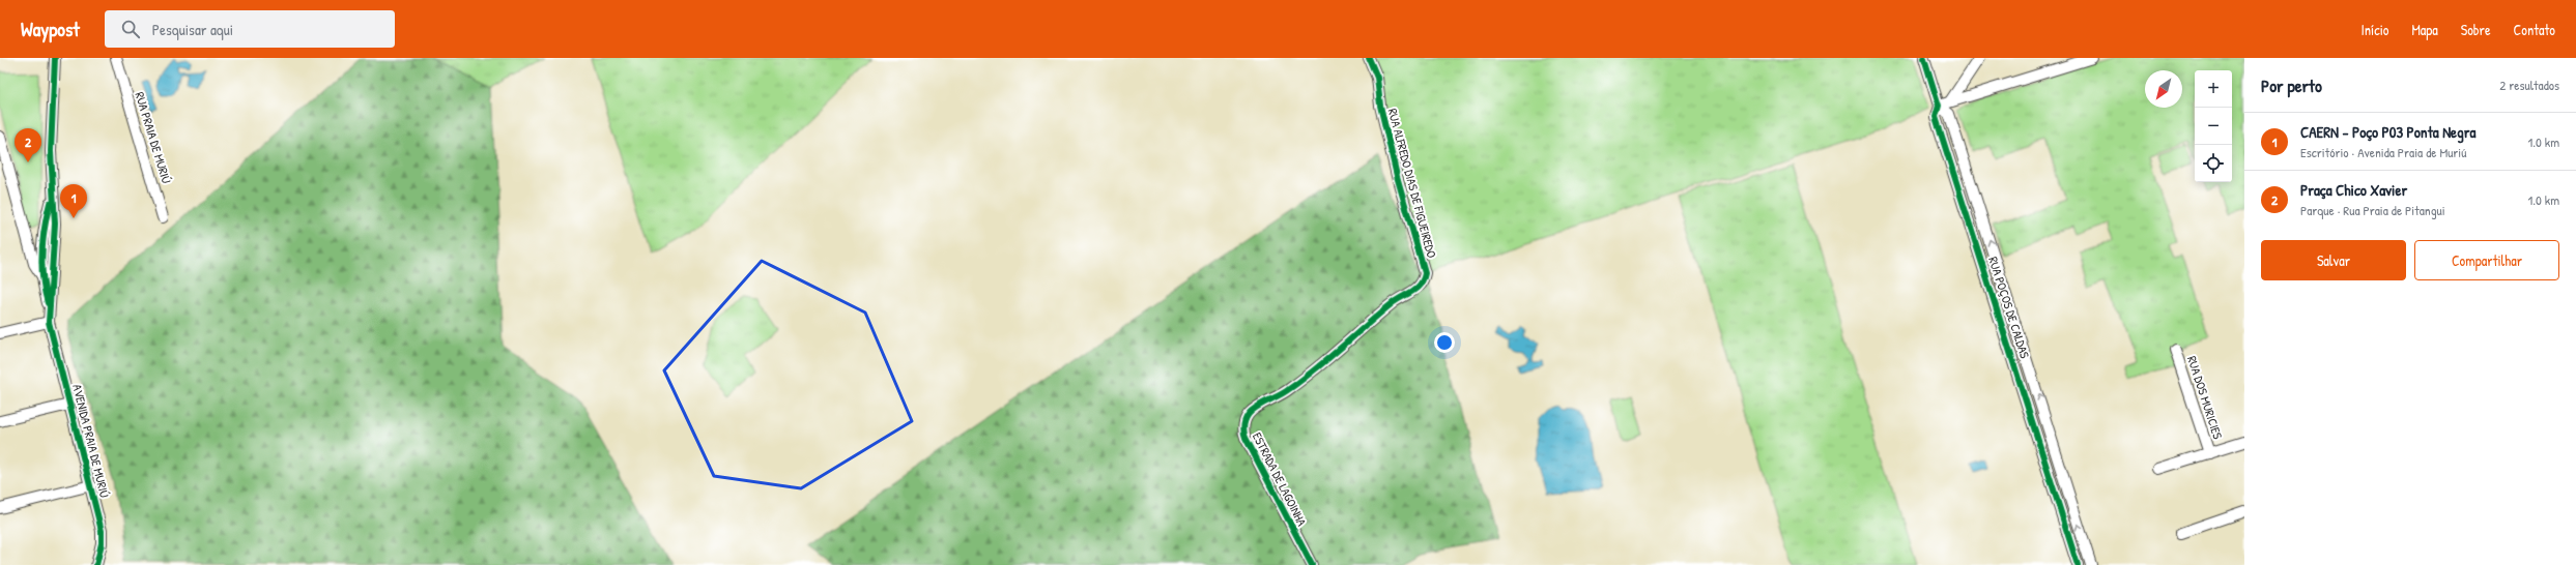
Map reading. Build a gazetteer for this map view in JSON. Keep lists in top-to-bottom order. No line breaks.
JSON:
{"streets":{"street":["RUA PRAIA DE MURIÚ","RUA ALFREDO DIAS DE FIGUEIREDO","RUA POÇOS DE CALDAS","RUA DOS MURICIES","AVENIDA PRAIA DE MURIÚ","ESTRADA DE LAGOINHA"]},"crossings":[["RUA ALFREDO DIAS DE FIGUEIREDO","ESTRADA DE LAGOINHA"]],"north":"bottom left","page":{"header":"Waypost","search":"Pesquisar aqui","nav":["Início","Mapa","Sobre","Contato"],"heading":["Por perto","2 resultados"],"map_buttons":["+","−"],"list":[{"mark":"1","name":"CAERN - Poço P03 Ponta Negra","note":"Escritório · Avenida Praia de Muriú","value":"1.0 km"},{"mark":"2","name":"Praça Chico Xavier","note":"Parque · Rua Praia de Pitangui","value":"1.0 km"}],"pins":["2","1"],"buttons":["Salvar","Compartilhar"]}}
